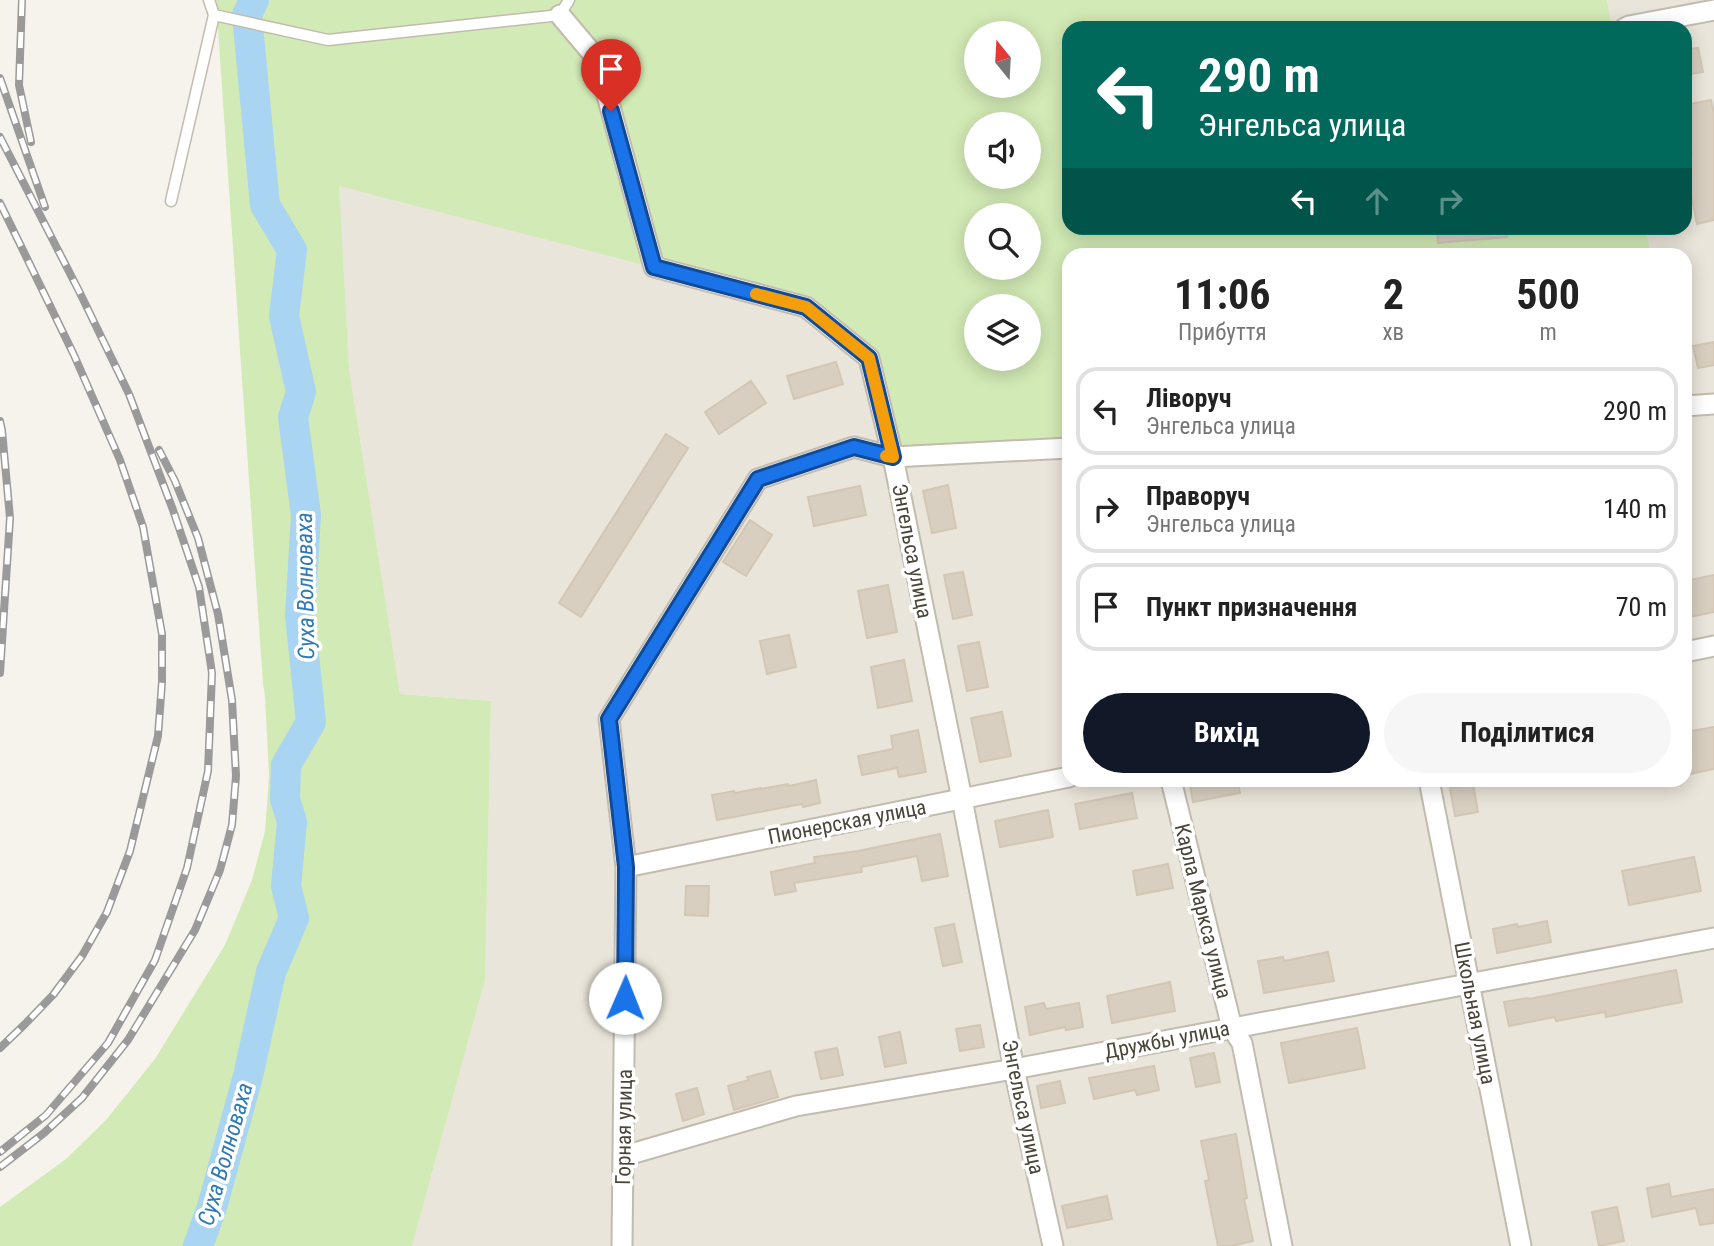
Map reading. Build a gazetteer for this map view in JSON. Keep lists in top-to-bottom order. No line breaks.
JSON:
{"streets":{"street":["Энгельса улица","Пионерская улица","Карла Маркса улица","Школьная улица","Дружбы улица","Горная улица"]},"crossings":[["Энгельса улица","Пионерская улица"],["Энгельса улица","Дружбы улица"],["Энгельса улица","Горная улица"],["Пионерская улица","Горная улица"],["Карла Маркса улица","Дружбы улица"],["Школьная улица","Дружбы улица"],["Дружбы улица","Горная улица"]],"water":["Суха Волноваха"],"north":"top","page":{"turn":["290 m","Энгельса улица"],"eta":["11:06","Прибуття","2","хв","500","m"],"list":[{"name":"Ліворуч","note":"Энгельса улица","value":"290 m"},{"name":"Праворуч","note":"Энгельса улица","value":"140 m"},{"name":"Пункт призначення","value":"70 m"}],"buttons":["Вихід","Поділитися"]}}
